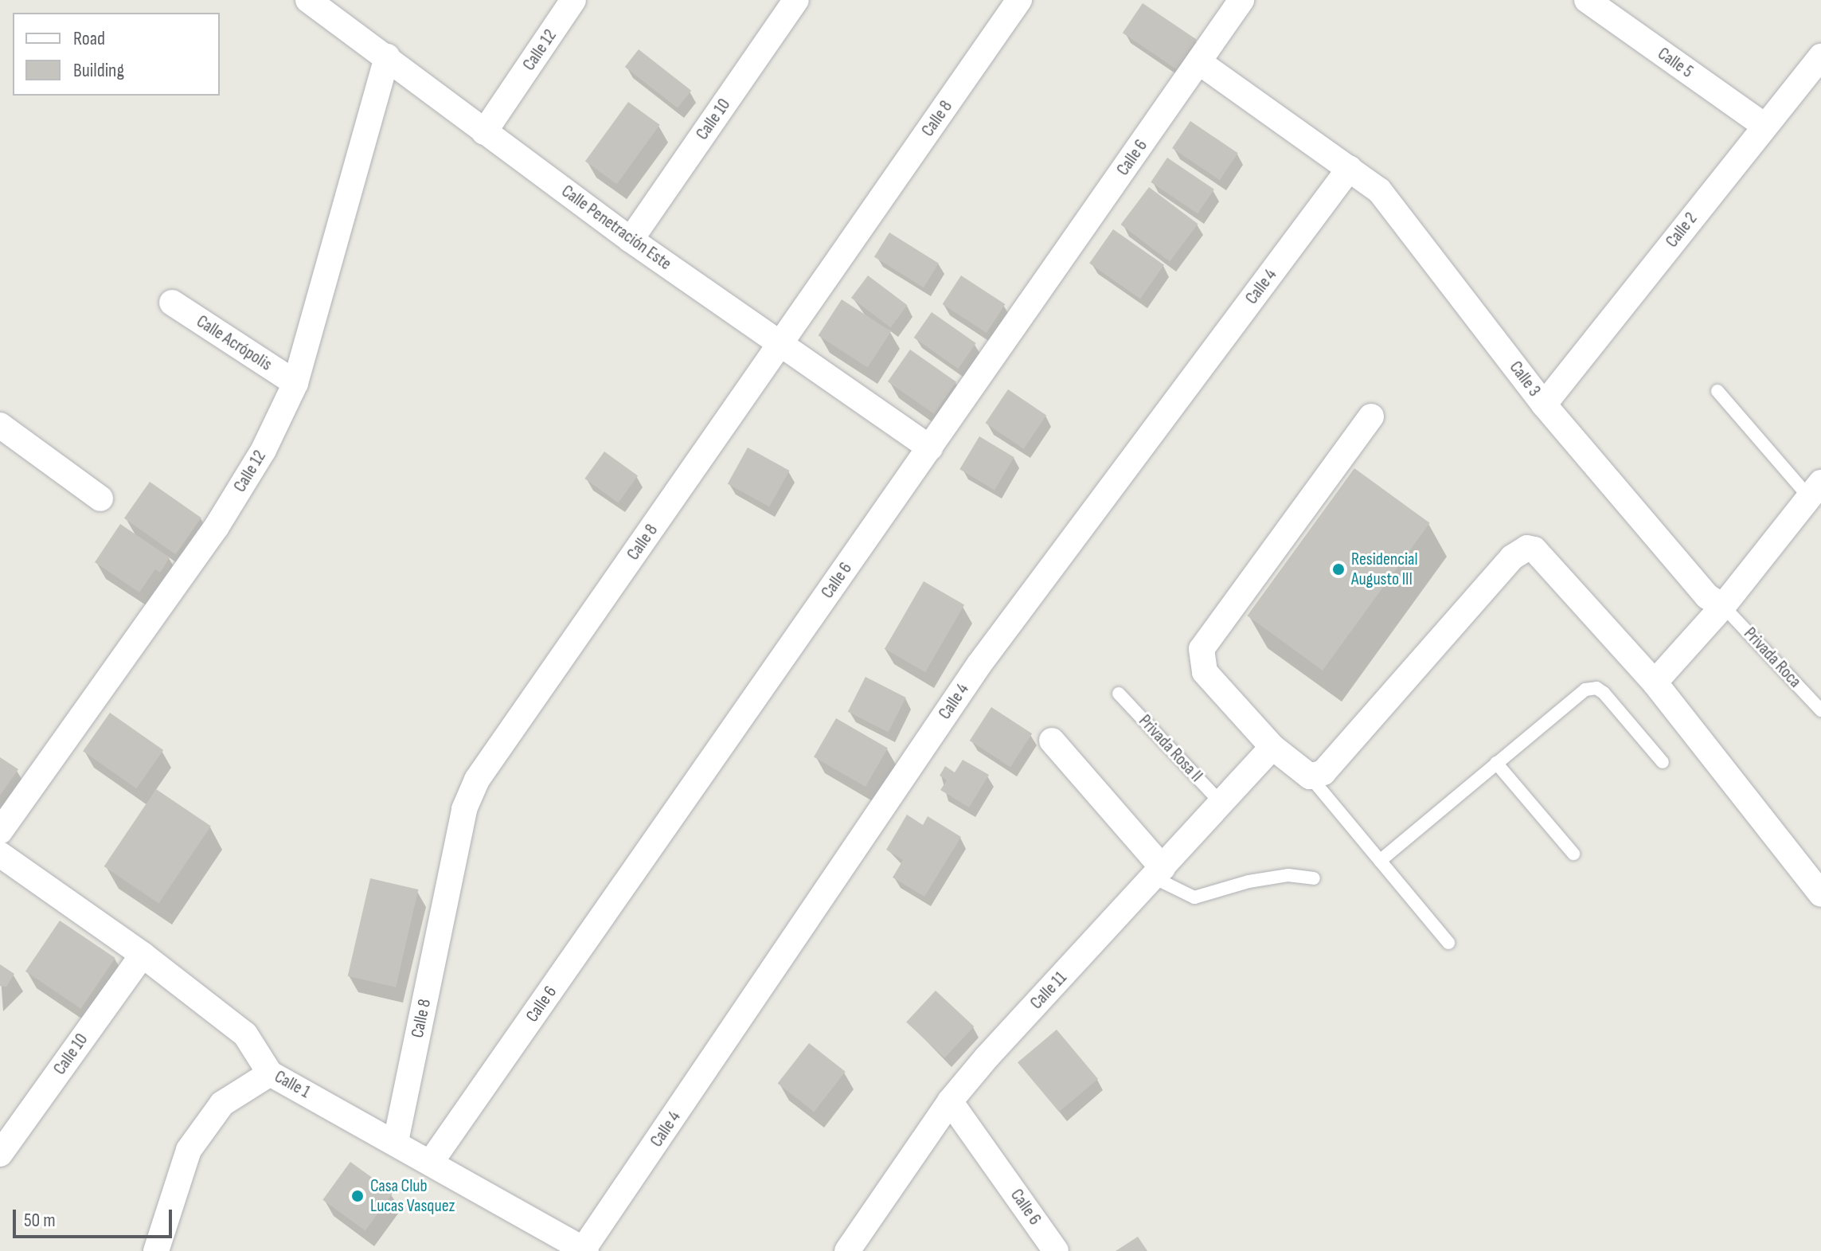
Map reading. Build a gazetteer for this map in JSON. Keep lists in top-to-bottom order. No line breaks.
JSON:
{"streets":{"street":["Calle 12","Calle 5","Calle 8","Calle 10","Calle 6","Calle Penetración Este","Calle 2","Calle 4","Calle Acrópolis","Calle 3","Calle 11","Calle 1"],"lane":["Privada Roca","Privada Rosa II"]},"crossings":[["Calle 12","Calle Penetración Este"],["Calle 12","Calle Acrópolis"],["Calle 5","Calle 2"],["Calle 8","Calle Penetración Este"],["Calle 8","Calle 1"],["Calle 10","Calle Penetración Este"],["Calle 10","Calle 1"],["Calle 6","Calle Penetración Este"],["Calle 6","Calle 3"],["Calle 6","Calle 11"],["Calle 6","Calle 1"],["Calle 2","Calle 3"],["Calle 4","Calle 3"],["Calle 4","Calle 1"],["Calle 3","Privada Roca"],["Privada Rosa II","Calle 11"]],"places":["Residencial Augusto III","Casa Club Lucas Vasquez"],"legend":["Road","Building"],"scale_bar":"50 m"}
